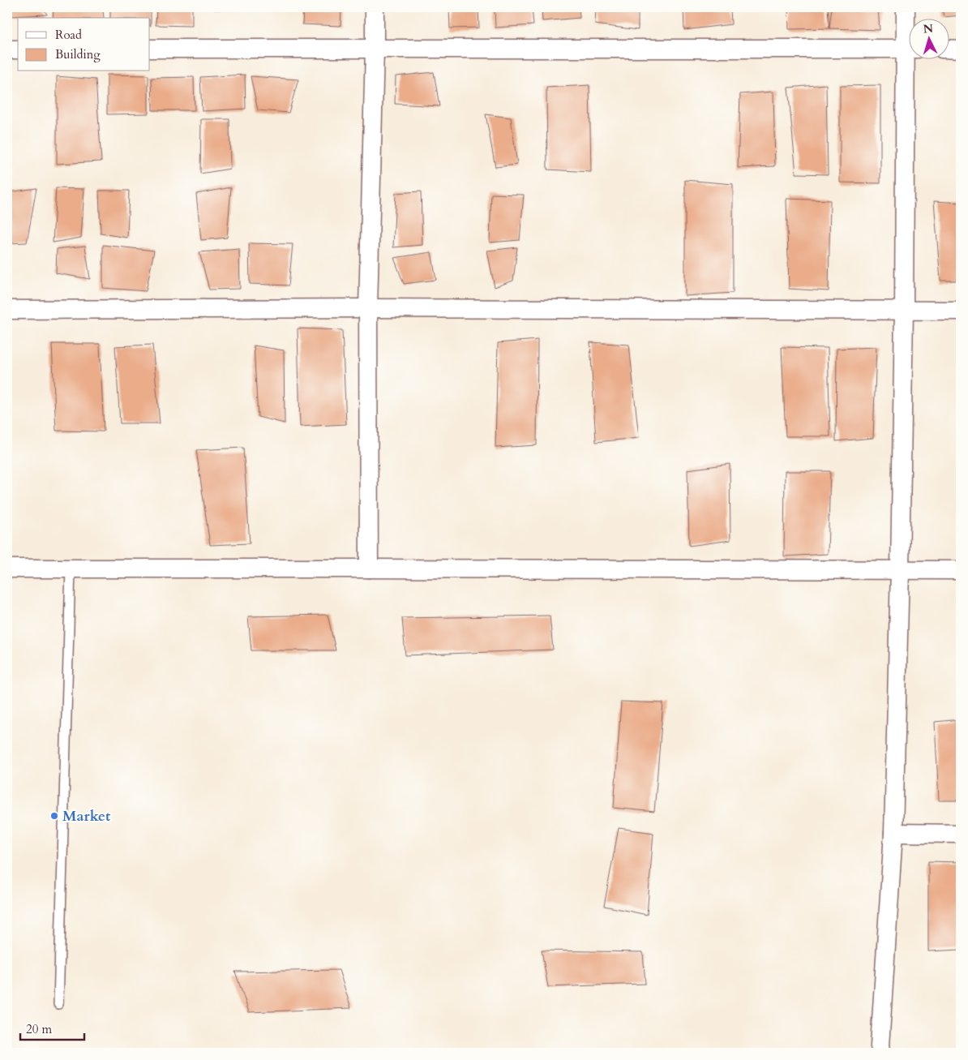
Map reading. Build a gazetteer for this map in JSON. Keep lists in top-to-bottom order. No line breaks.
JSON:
{"places":["Market"],"legend":["Road","Building"],"scale_bar":"20 m","north":"top"}
